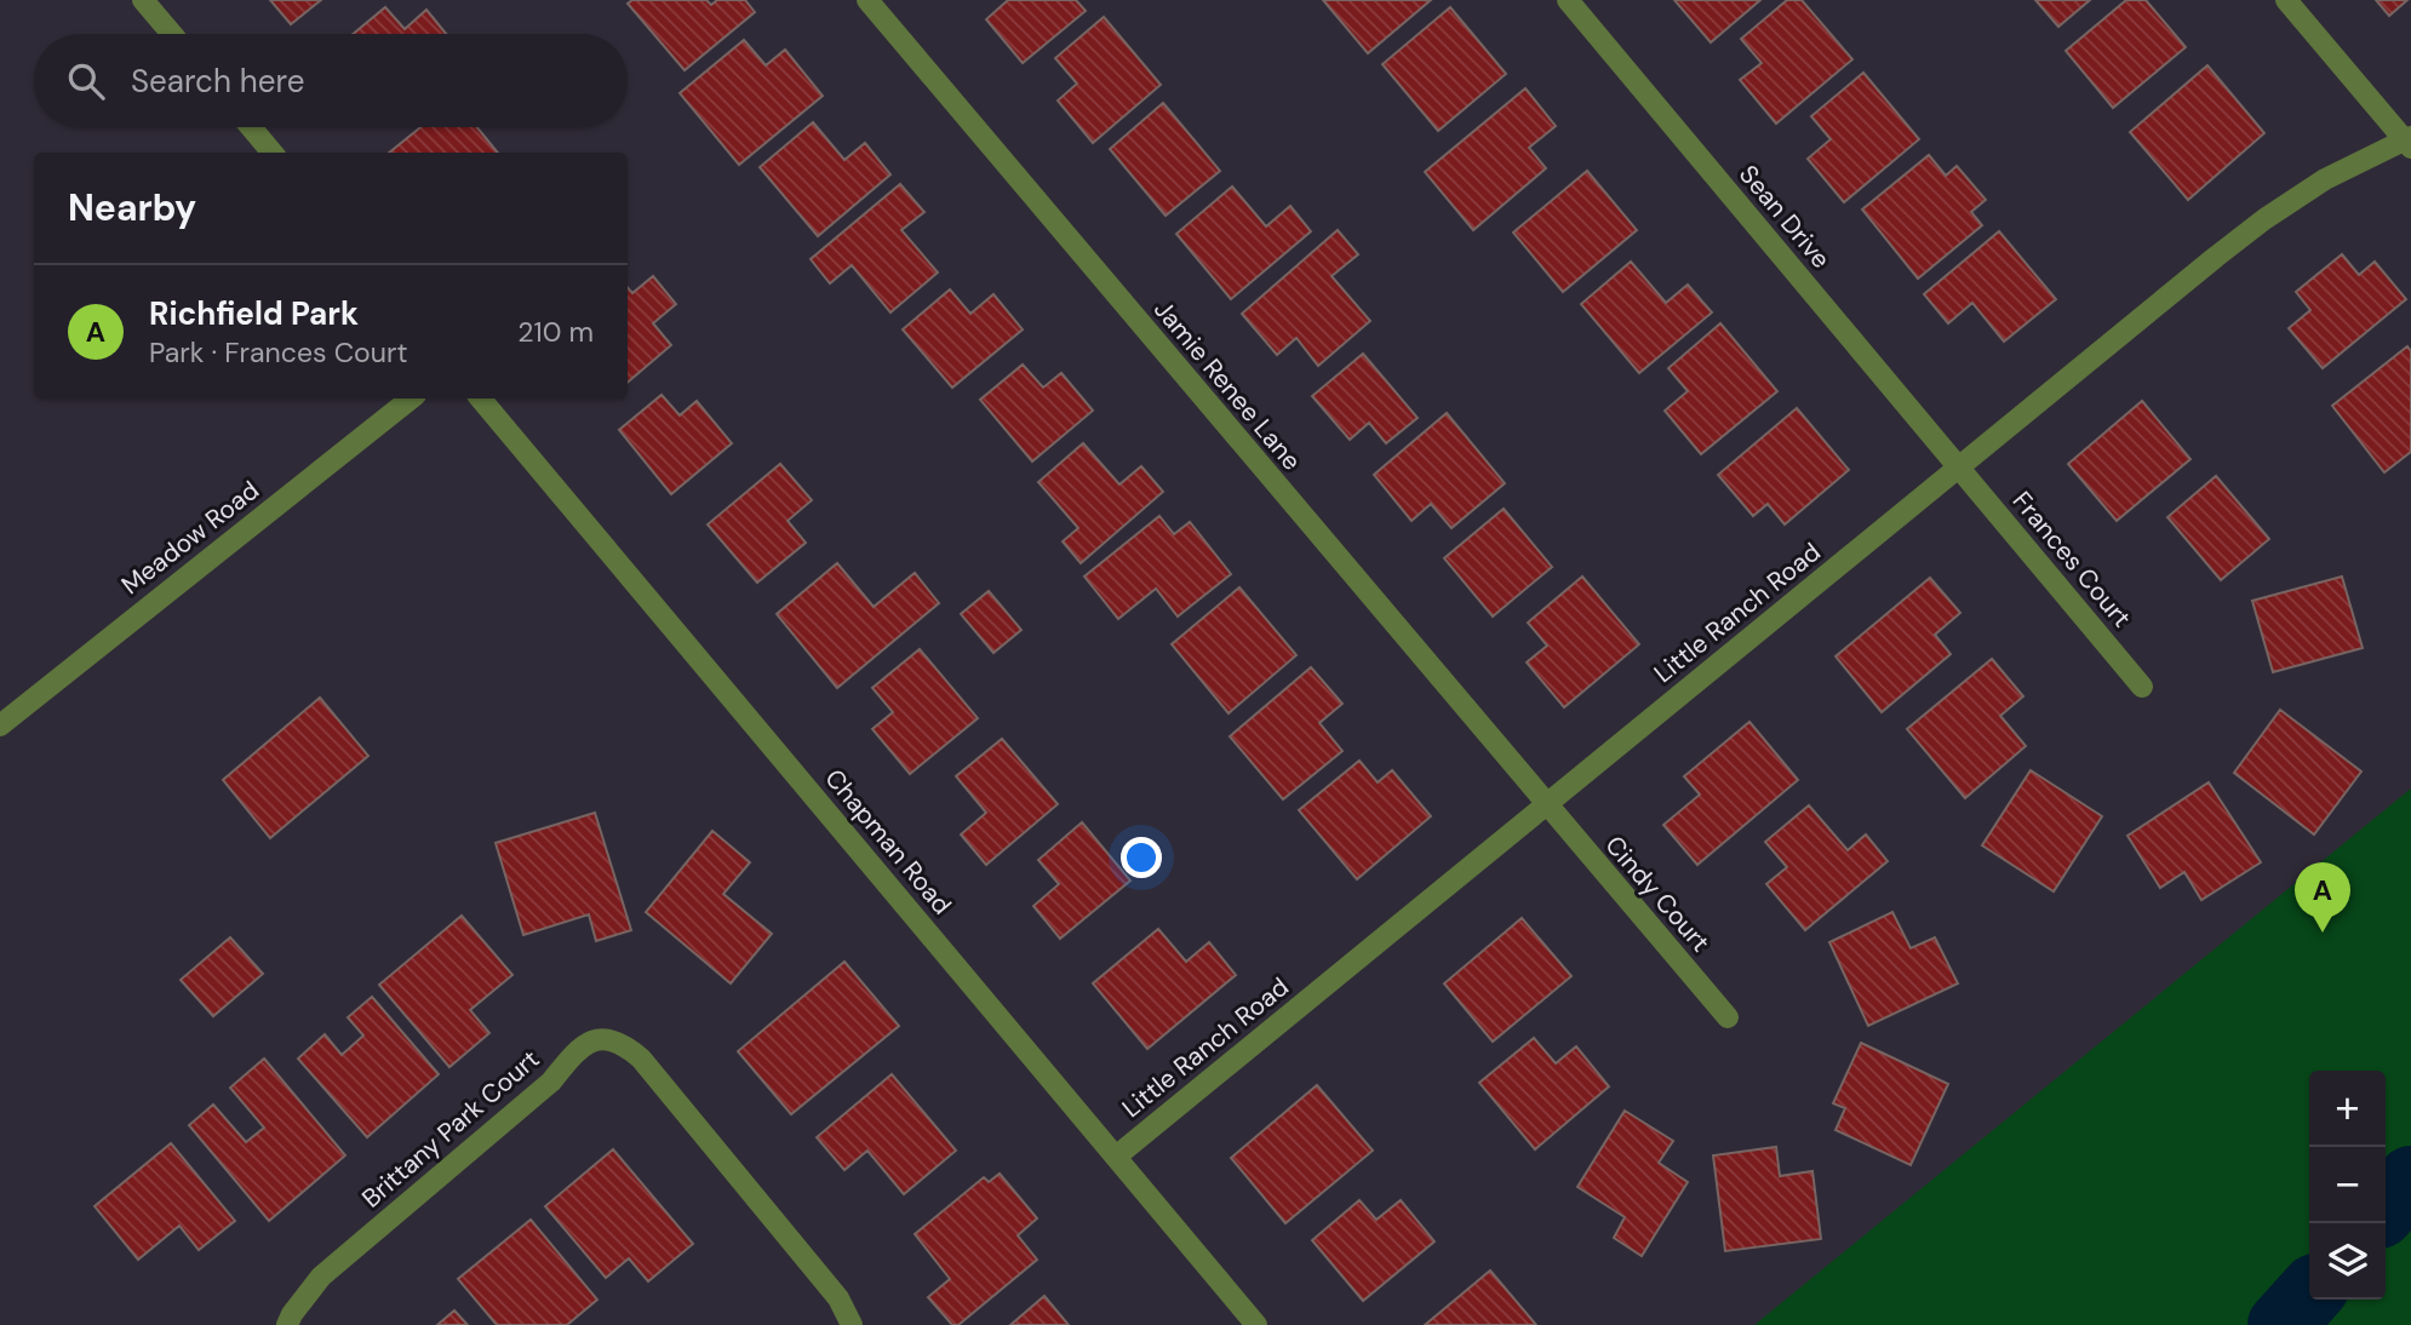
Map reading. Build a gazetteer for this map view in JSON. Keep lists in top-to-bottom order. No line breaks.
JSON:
{"streets":{"street":["Sean Drive","Jamie Renee Lane","Meadow Road","Frances Court","Little Ranch Road","Chapman Road","Cindy Court","Brittany Park Court"]},"crossings":[["Sean Drive","Frances Court"],["Sean Drive","Little Ranch Road"],["Jamie Renee Lane","Little Ranch Road"],["Jamie Renee Lane","Cindy Court"],["Frances Court","Little Ranch Road"],["Little Ranch Road","Chapman Road"],["Little Ranch Road","Cindy Court"]],"page":{"search":"Search here","heading":"Nearby","list":[{"mark":"A","name":"Richfield Park","note":"Park · Frances Court","value":"210 m"}],"pins":"A","map_buttons":["+","−"]}}
